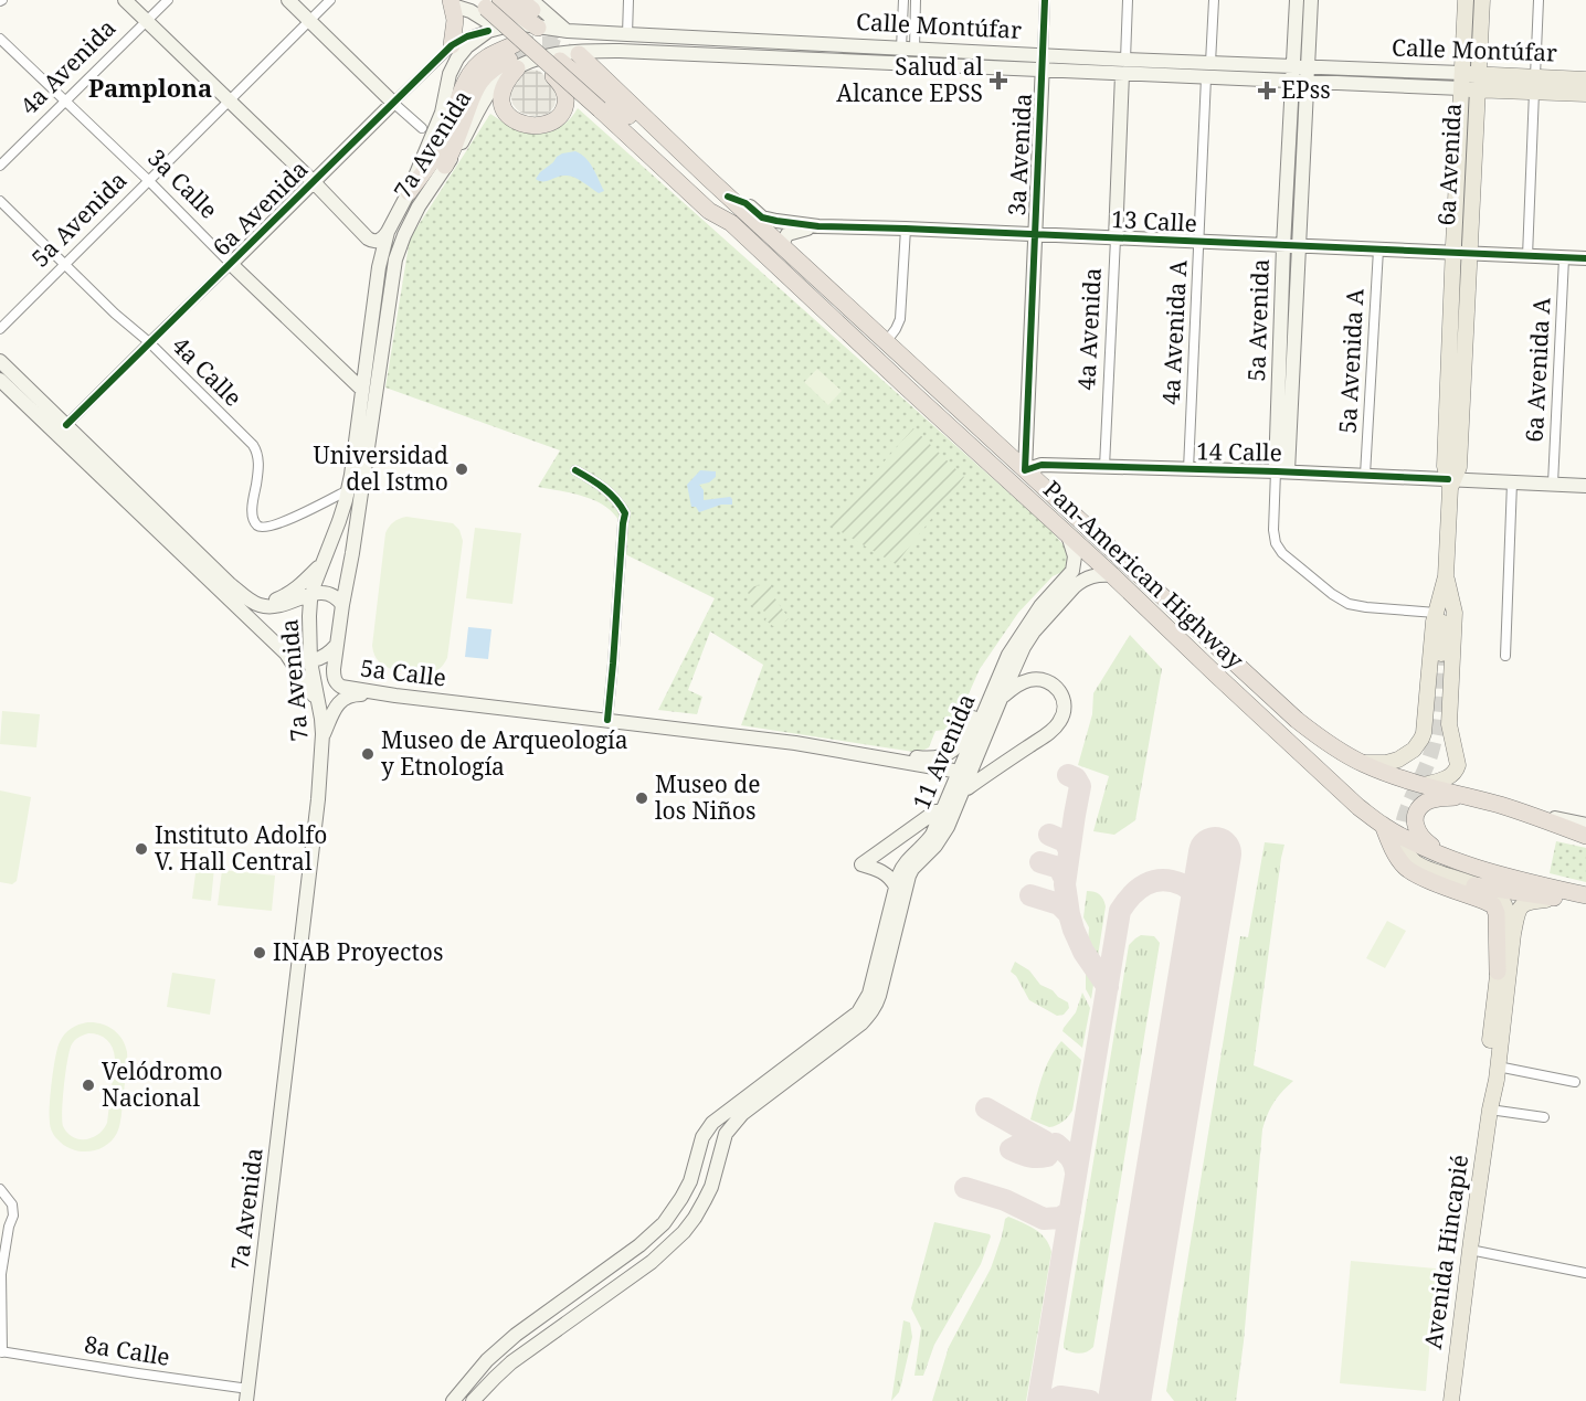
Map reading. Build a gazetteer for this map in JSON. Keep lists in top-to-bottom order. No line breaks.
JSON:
{"streets":{"highway":["Pan-American Highway"],"main road":["Calle Montúfar","4a Avenida","7a Avenida","3a Avenida","6a Avenida","3a Calle","5a Avenida","13 Calle","14 Calle","5a Calle","11 Avenida","Avenida Hincapié"],"street":["4a Avenida A","5a Avenida A","6a Avenida A","4a Calle","8a Calle"]},"crossings":[["Calle Montúfar","4a Avenida"],["Calle Montúfar","7a Avenida"],["Calle Montúfar","3a Avenida"],["Calle Montúfar","6a Avenida"],["Calle Montúfar","5a Avenida"],["Calle Montúfar","4a Avenida A"],["4a Avenida","3a Calle"],["4a Avenida","13 Calle"],["4a Avenida","14 Calle"],["7a Avenida","6a Avenida"],["7a Avenida","3a Calle"],["7a Avenida","4a Calle"],["7a Avenida","5a Calle"],["7a Avenida","8a Calle"],["3a Avenida","13 Calle"],["3a Avenida","14 Calle"],["3a Avenida","Pan-American Highway"],["6a Avenida","3a Calle"],["6a Avenida","5a Avenida"],["6a Avenida","13 Calle"],["6a Avenida","4a Calle"],["6a Avenida","14 Calle"],["6a Avenida","Pan-American Highway"],["3a Calle","5a Avenida"],["5a Avenida","13 Calle"],["5a Avenida","4a Calle"],["5a Avenida","14 Calle"],["13 Calle","4a Avenida A"],["13 Calle","5a Avenida A"],["13 Calle","6a Avenida A"],["13 Calle","Pan-American Highway"],["4a Avenida A","14 Calle"],["5a Avenida A","14 Calle"],["6a Avenida A","14 Calle"],["14 Calle","Pan-American Highway"],["Pan-American Highway","11 Avenida"]],"districts":["Pamplona"],"places":{"health":["Salud al Alcance EPSS","EPss"],"other":["Universidad del Istmo","Museo de Arqueología y Etnología","Museo de los Niños","Instituto Adolfo V. Hall Central","INAB Proyectos","Velódromo Nacional"]}}
